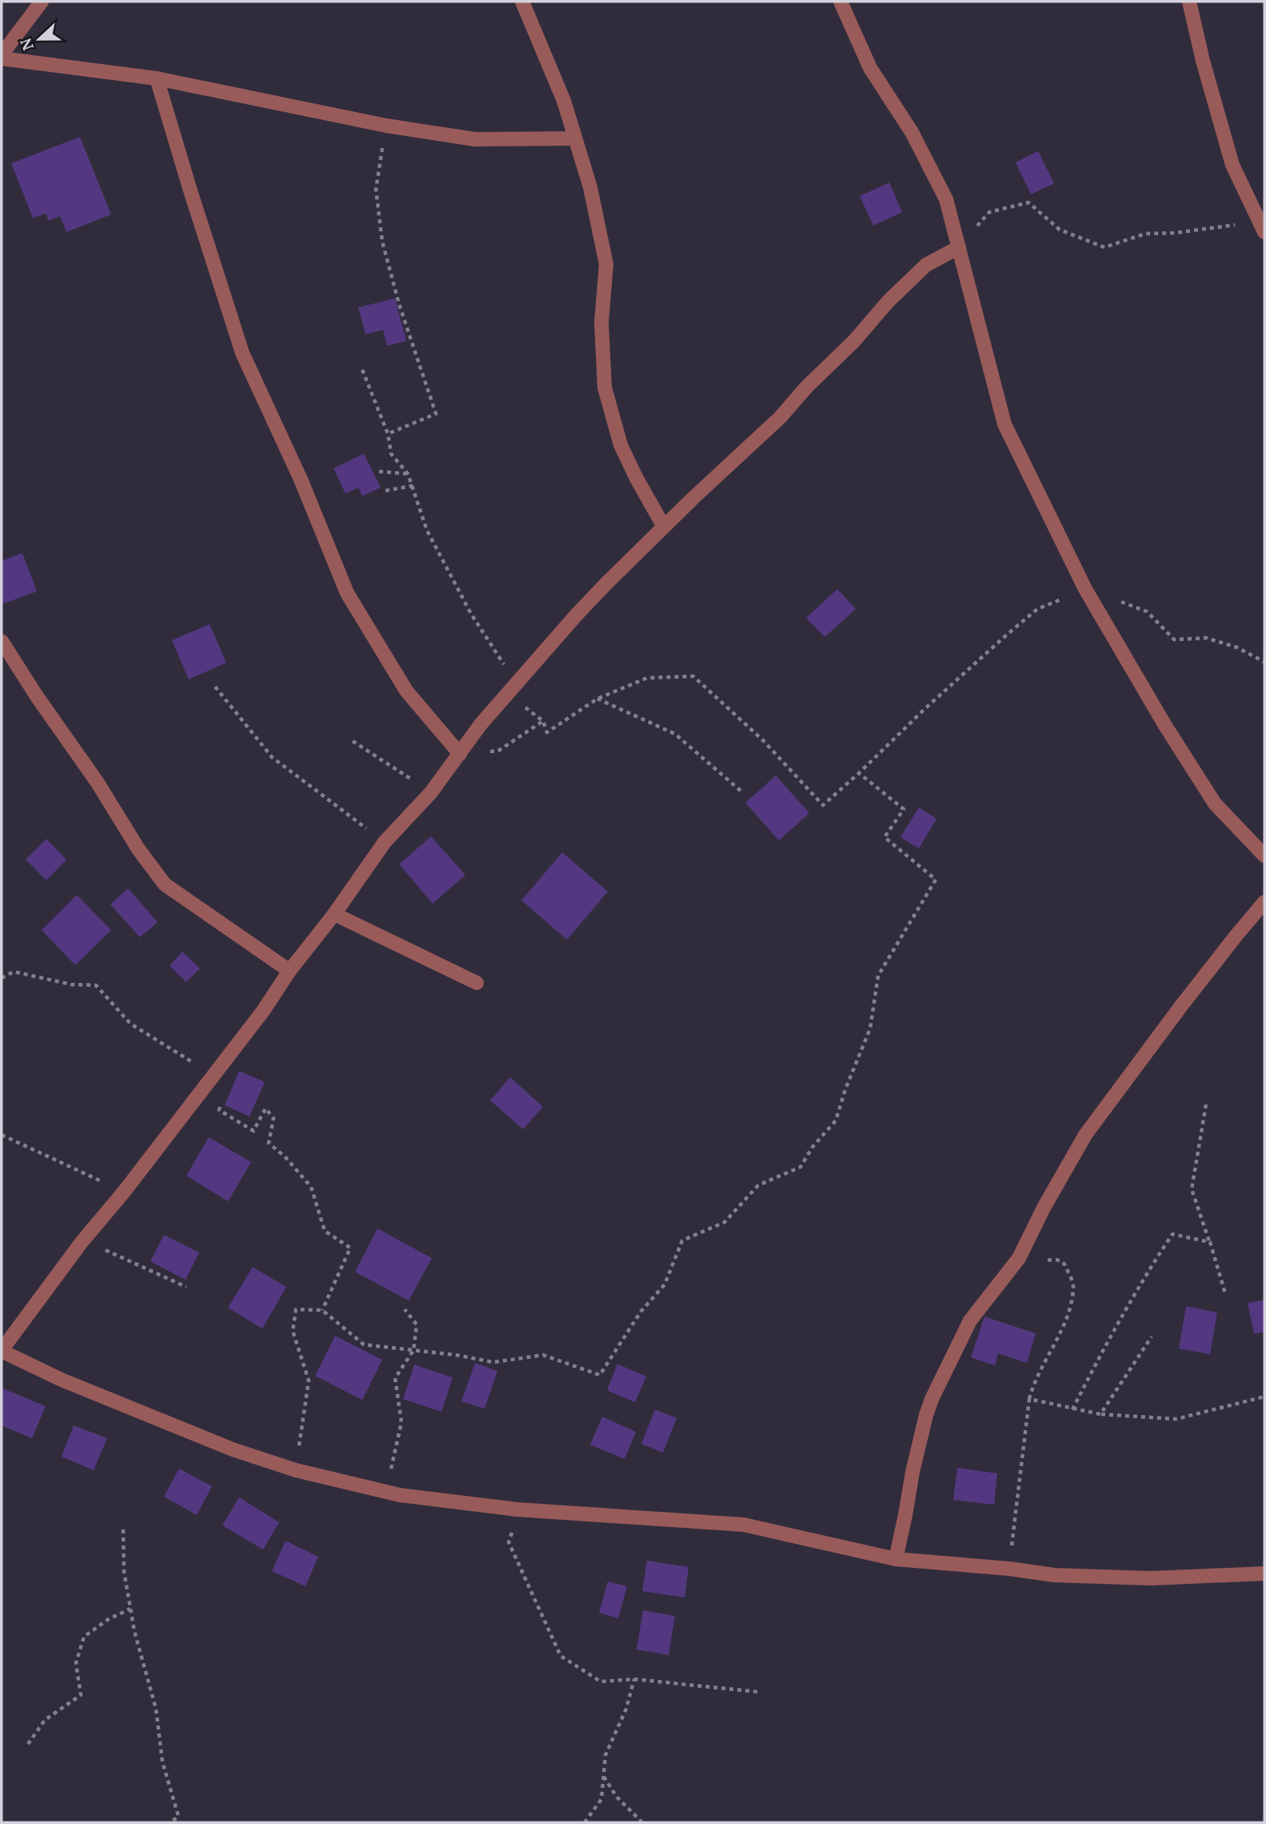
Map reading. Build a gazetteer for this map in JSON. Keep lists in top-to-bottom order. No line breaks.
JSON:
{"north":"left"}
